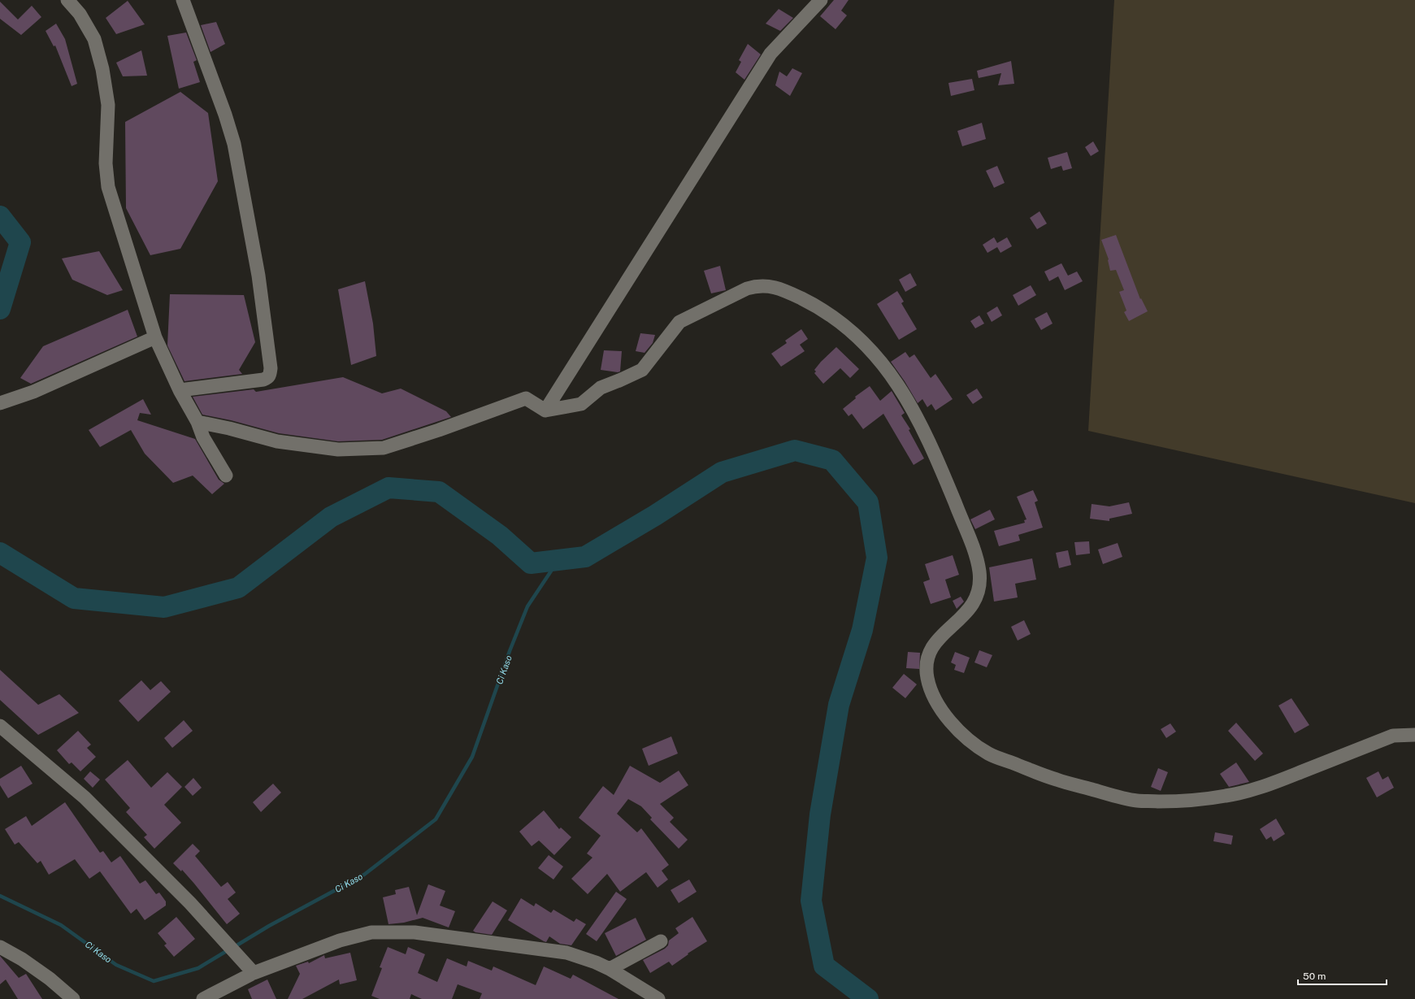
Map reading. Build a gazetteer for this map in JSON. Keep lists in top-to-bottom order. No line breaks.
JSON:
{"water":["Ci Kaso"],"scale_bar":"50 m"}
